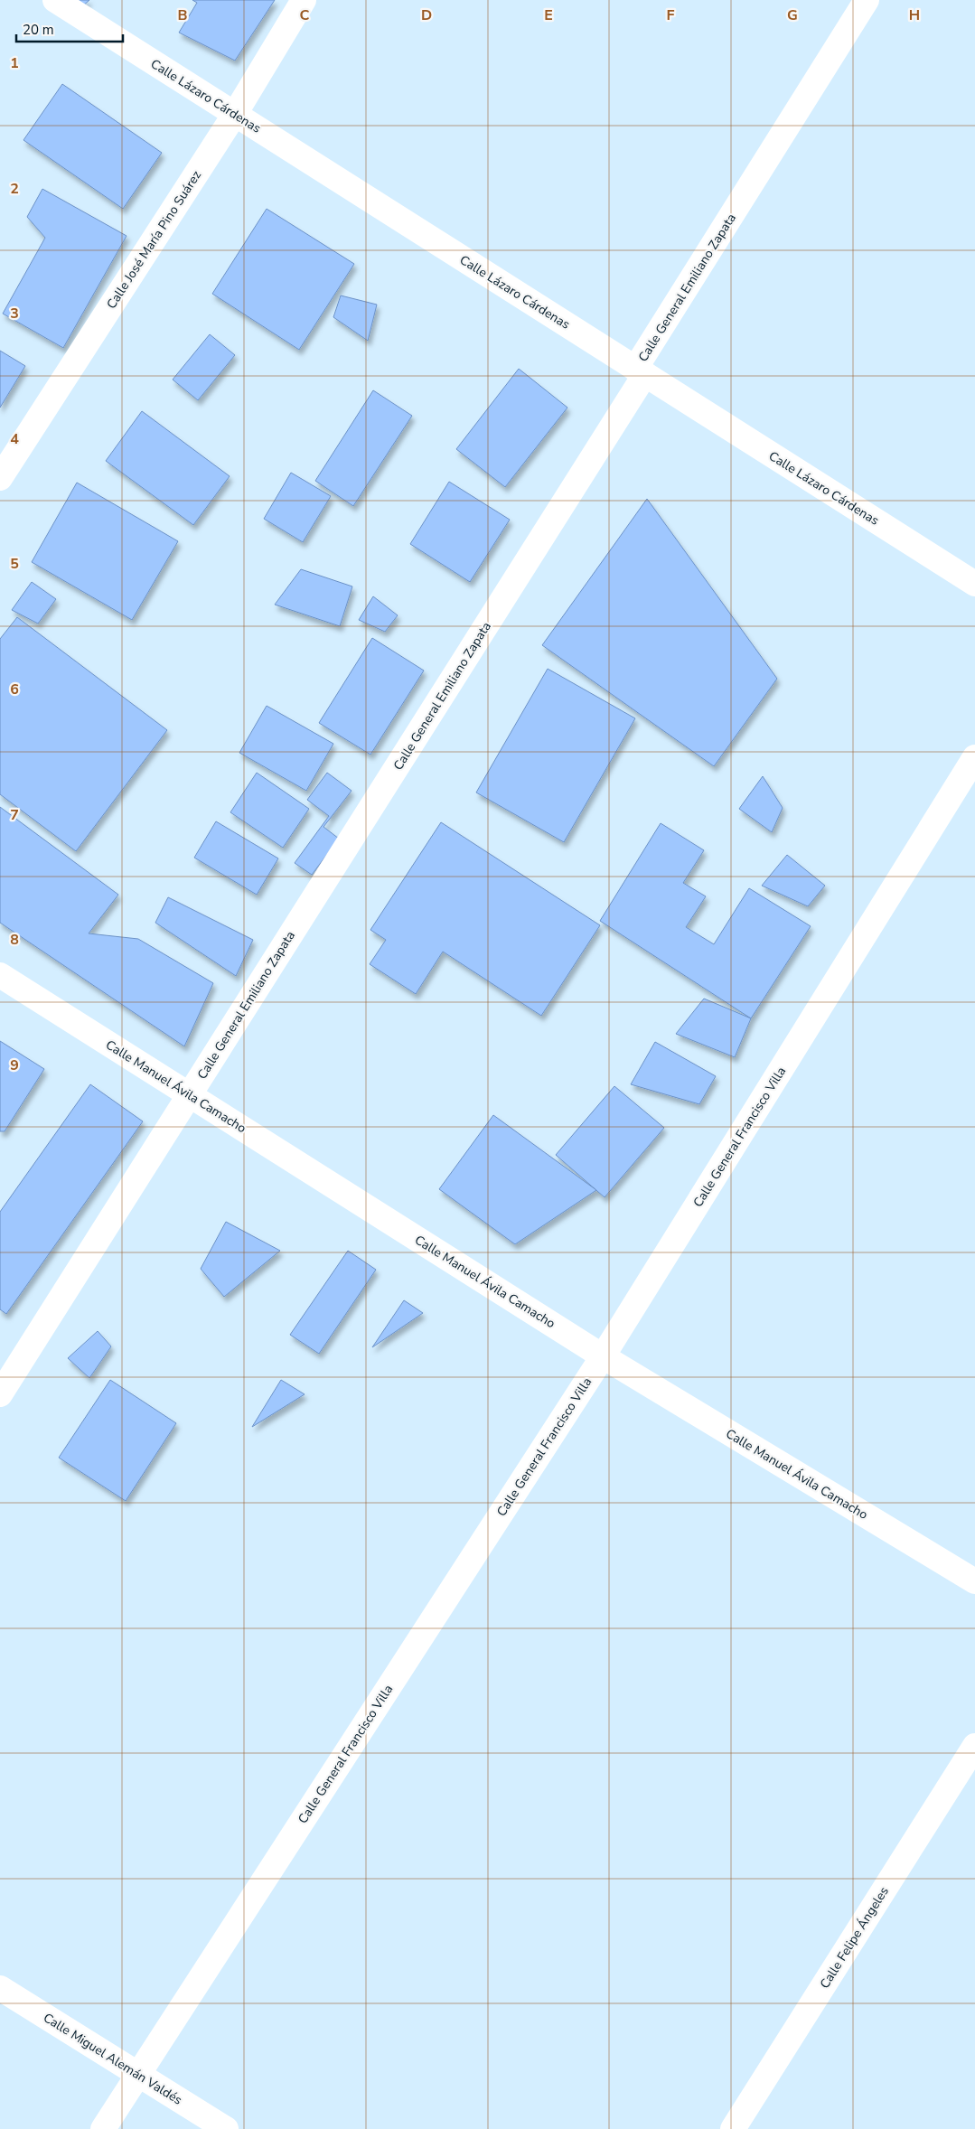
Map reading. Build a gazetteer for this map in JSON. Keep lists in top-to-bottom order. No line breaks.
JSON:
{"streets":{"street":["Calle Lázaro Cárdenas","Calle José María Pino Suárez","Calle General Emiliano Zapata","Calle Manuel Ávila Camacho","Calle General Francisco Villa","Calle Felipe Ángeles","Calle Miguel Alemán Valdés"]},"crossings":[["Calle Lázaro Cárdenas","Calle José María Pino Suárez"],["Calle Lázaro Cárdenas","Calle General Emiliano Zapata"],["Calle General Emiliano Zapata","Calle Manuel Ávila Camacho"],["Calle Manuel Ávila Camacho","Calle General Francisco Villa"],["Calle General Francisco Villa","Calle Miguel Alemán Valdés"]],"scale_bar":"20 m","grid":{"columns":["B","C","D","E","F","G","H"],"rows":["1","2","3","4","5","6","7","8","9"]}}
